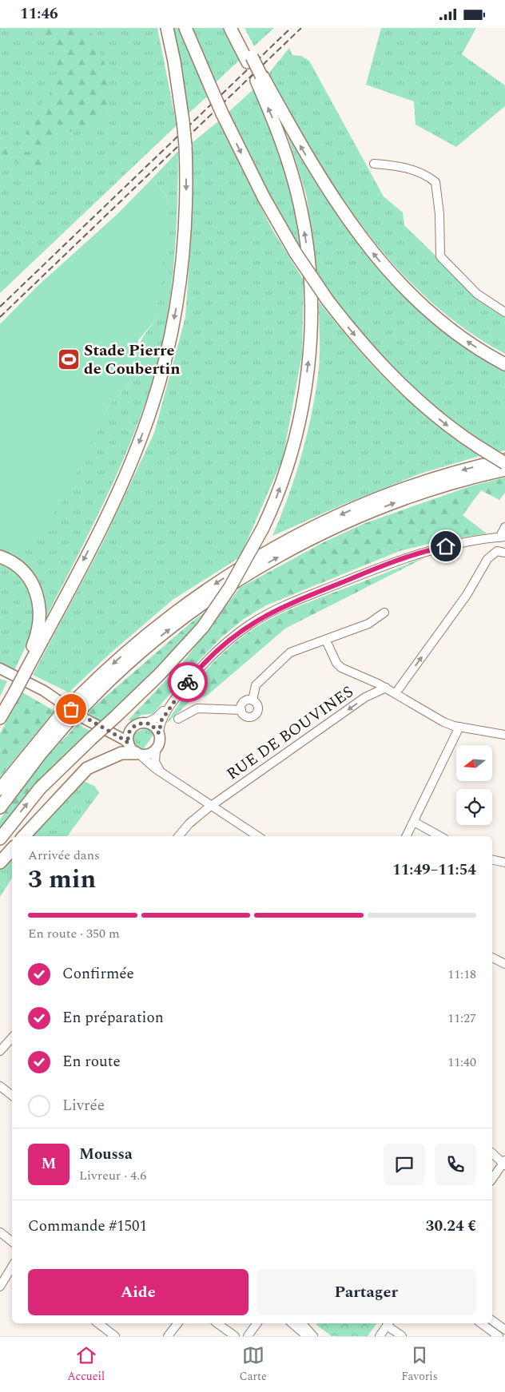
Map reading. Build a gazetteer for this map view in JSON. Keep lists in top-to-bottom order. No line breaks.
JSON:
{"streets":{"street":["RUE DE BOUVINES"]},"one_way":["RUE DE BOUVINES"],"places":{"sports":["Stade Pierre de Coubertin"]},"north":"left","page":{"status":"11:46","heading":["3 min","Arrivée dans","11:49–11:54"],"panel":["Moussa","Livreur · 4.6","Commande #1501","30.24 €"],"bar":"En route · 350 m","list":[["Confirmée","11:18"],["En préparation","11:27"],["En route","11:40"],"Livrée"],"round":"M","buttons":["Aide","Partager"],"tabs":["Accueil","Carte","Favoris"]}}
